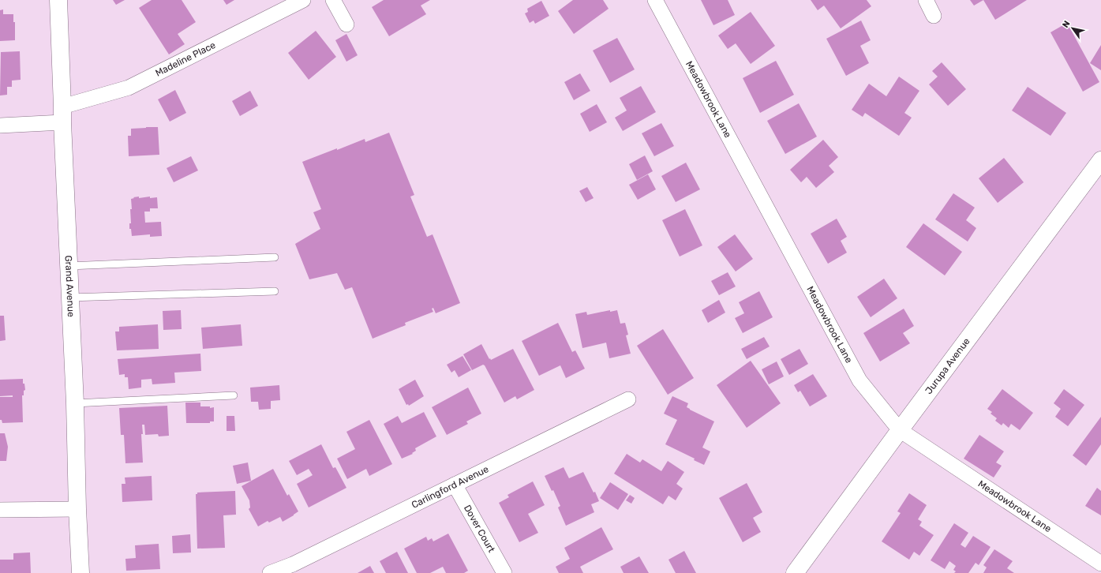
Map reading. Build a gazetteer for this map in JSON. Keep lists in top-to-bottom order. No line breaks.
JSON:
{"streets":{"street":["Madeline Place","Meadowbrook Lane","Grand Avenue","Jurupa Avenue","Carlingford Avenue","Dover Court"]},"crossings":[["Madeline Place","Grand Avenue"],["Meadowbrook Lane","Jurupa Avenue"],["Carlingford Avenue","Dover Court"]],"north":"top left"}
